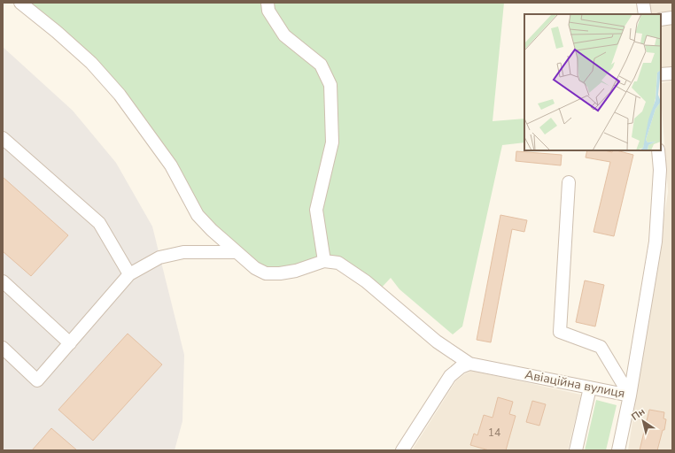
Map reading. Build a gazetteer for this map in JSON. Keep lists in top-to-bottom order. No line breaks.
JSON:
{"streets":{"street":["Авіаційна вулиця"]},"house_numbers":["14"],"north":"top left"}
